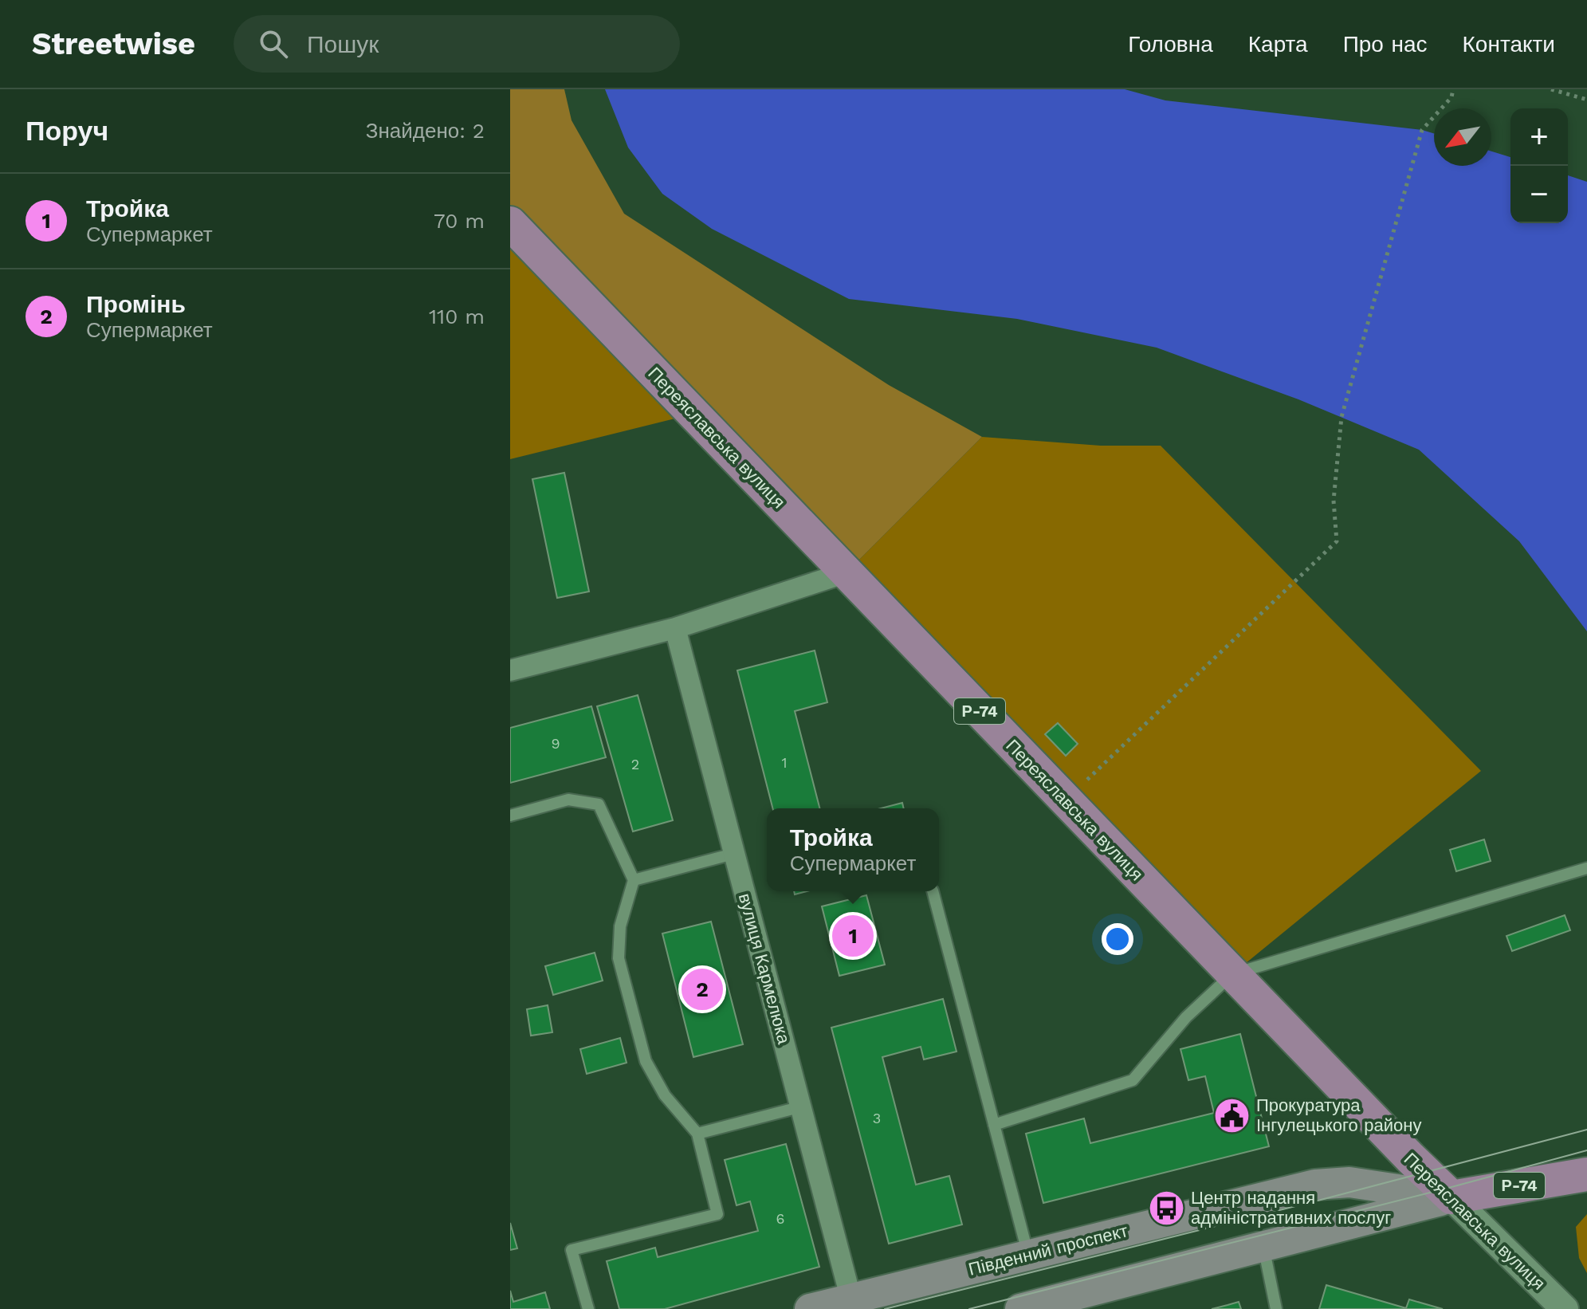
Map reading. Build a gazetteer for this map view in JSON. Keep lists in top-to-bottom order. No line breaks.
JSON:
{"streets":{"main road":["Переяславська вулиця","Р-74","Південний проспект"],"street":["вулиця Кармелюка"]},"crossings":[["Переяславська вулиця","Р-74"],["Переяславська вулиця","Південний проспект"],["Р-74","Південний проспект"],["вулиця Кармелюка","Південний проспект"]],"places":{"public building":["Прокуратура Інгулецького району"],"bus stop":["Центр надання адміністративних послуг"]},"house_numbers":["9","1","2","3","6"],"north":"bottom left","page":{"header":"Streetwise","search":"Пошук","nav":["Головна","Карта","Про нас","Контакти"],"heading":["Поруч","Знайдено: 2"],"map_buttons":["+","−"],"list":[{"mark":"1","name":"Тройка","note":"Супермаркет","value":"70 m"},{"mark":"2","name":"Промінь","note":"Супермаркет","value":"110 m"}],"popup":["Тройка","Супермаркет"],"pins":["1","2"]}}
